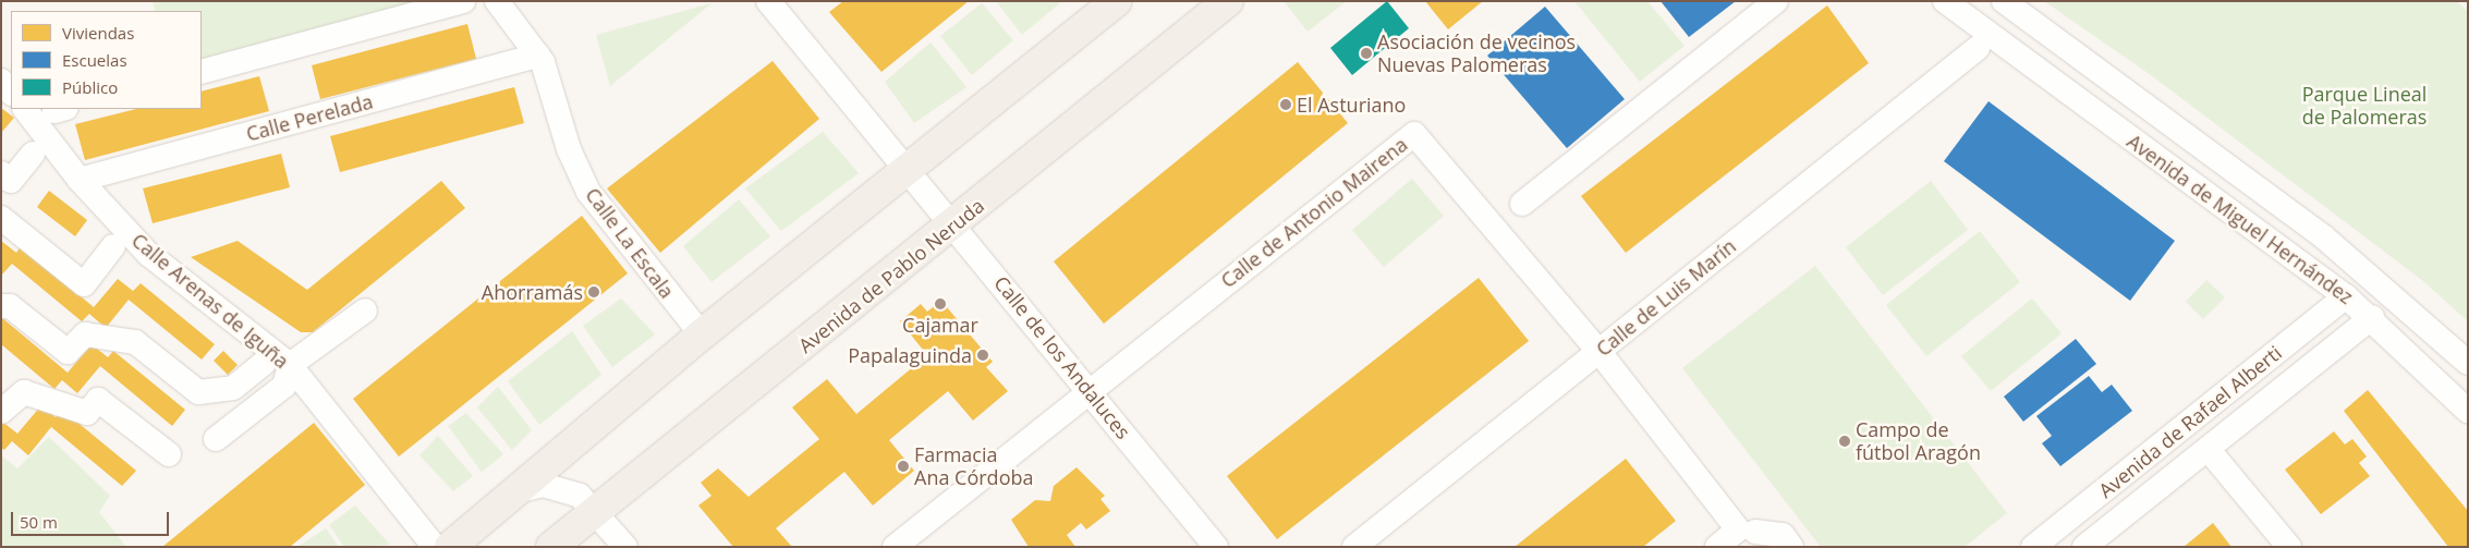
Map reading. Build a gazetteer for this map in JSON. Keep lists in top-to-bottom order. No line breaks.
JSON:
{"streets":{"main road":["Avenida de Pablo Neruda"],"street":["Calle Perelada","Calle de Antonio Mairena","Avenida de Miguel Hernández","Calle La Escala","Calle de Luis Marín","Calle Arenas de Iguña","Calle de los Andaluces","Avenida de Rafael Alberti"]},"crossings":[["Calle Perelada","Calle La Escala"],["Calle Perelada","Calle Arenas de Iguña"],["Calle de Antonio Mairena","Calle de Luis Marín"],["Calle de Antonio Mairena","Calle de los Andaluces"],["Avenida de Miguel Hernández","Calle de Luis Marín"],["Avenida de Miguel Hernández","Avenida de Rafael Alberti"],["Avenida de Pablo Neruda","Calle de los Andaluces"]],"parks":["Parque Lineal de Palomeras"],"places":["Asociación de vecinos Nuevas Palomeras","El Asturiano","Ahorramás","Cajamar","Papalaguinda","Campo de fútbol Aragón","Farmacia Ana Córdoba"],"legend":["Viviendas","Escuelas","Público"],"scale_bar":"50 m"}
